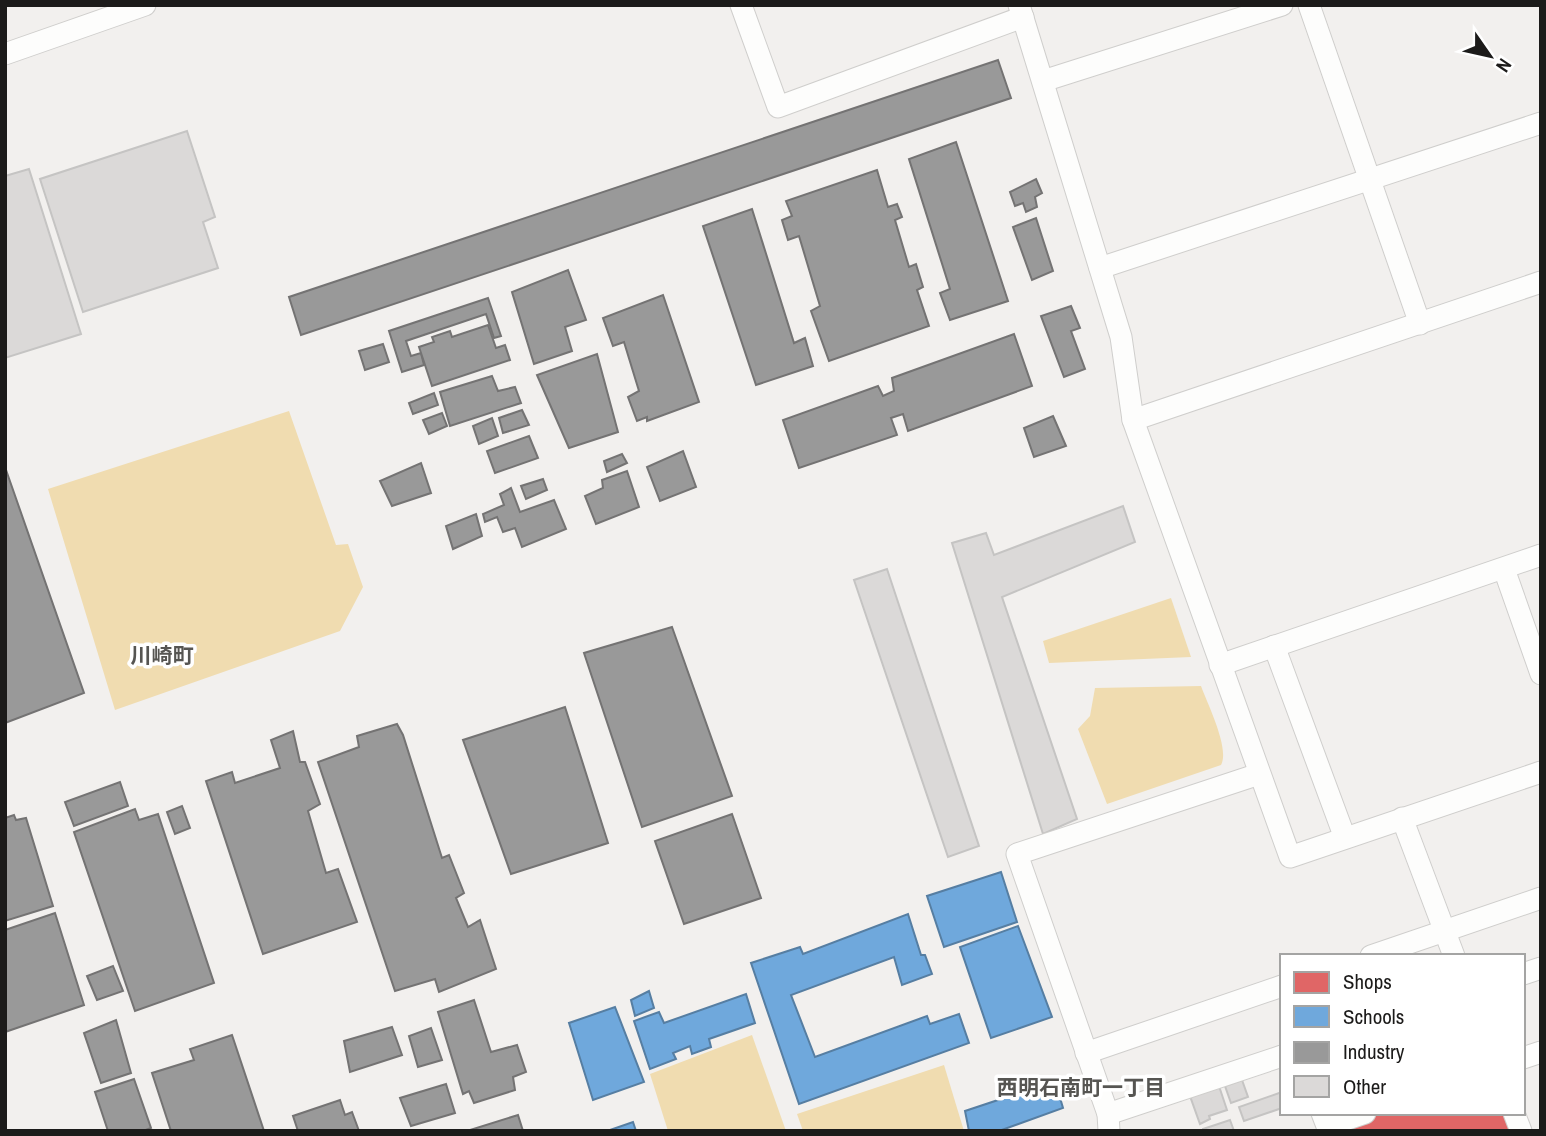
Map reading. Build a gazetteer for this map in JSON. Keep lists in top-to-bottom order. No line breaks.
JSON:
{"districts":["川崎町","西明石南町一丁目"],"legend":["Shops","Schools","Industry","Other"],"north":"bottom right"}
